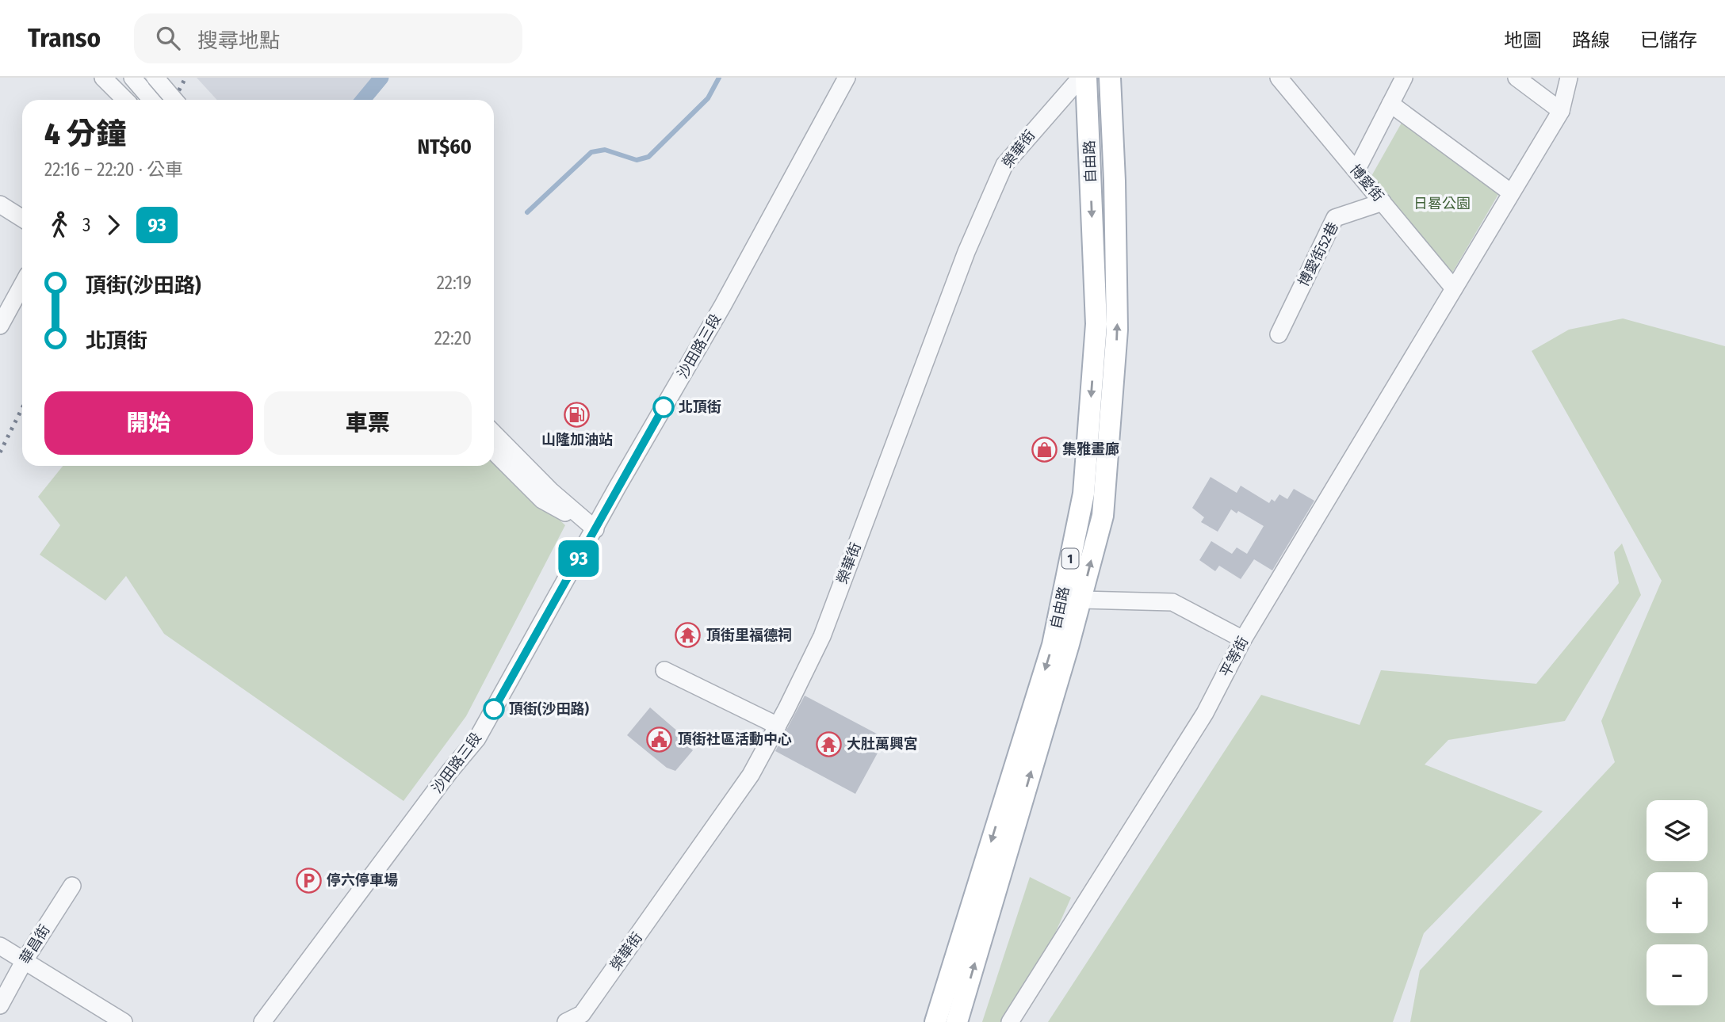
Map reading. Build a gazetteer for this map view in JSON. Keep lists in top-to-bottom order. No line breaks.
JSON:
{"streets":{"main road":["自由路","1"],"street":["榮華街","博愛街","博愛街52巷","沙田路三段","平等街","華昌街"]},"crossings":[["博愛街","博愛街52巷"],["博愛街","平等街"]],"parks":["日晷公園"],"places":{"other":["北頂街","頂街(沙田路)"],"fuel station":["山隆加油站"],"shop":["集雅畫廊"],"temple":["頂街里福德祠","大肚萬興宮"],"public building":["頂街社區活動中心"],"parking":["停六停車場"]},"lines":["bus line 93"],"page":{"header":"Transo","search":"搜尋地點","nav":["地圖","路線","已儲存"],"on_map":"93","heading":["4 分鐘","22:16 – 22:20 · 公車","NT$60"],"legs":["3","93"],"list":[{"name":"頂街(沙田路)","value":"22:19"},{"name":"北頂街","value":"22:20"}],"buttons":["開始","車票"],"map_buttons":["+","−"]}}
